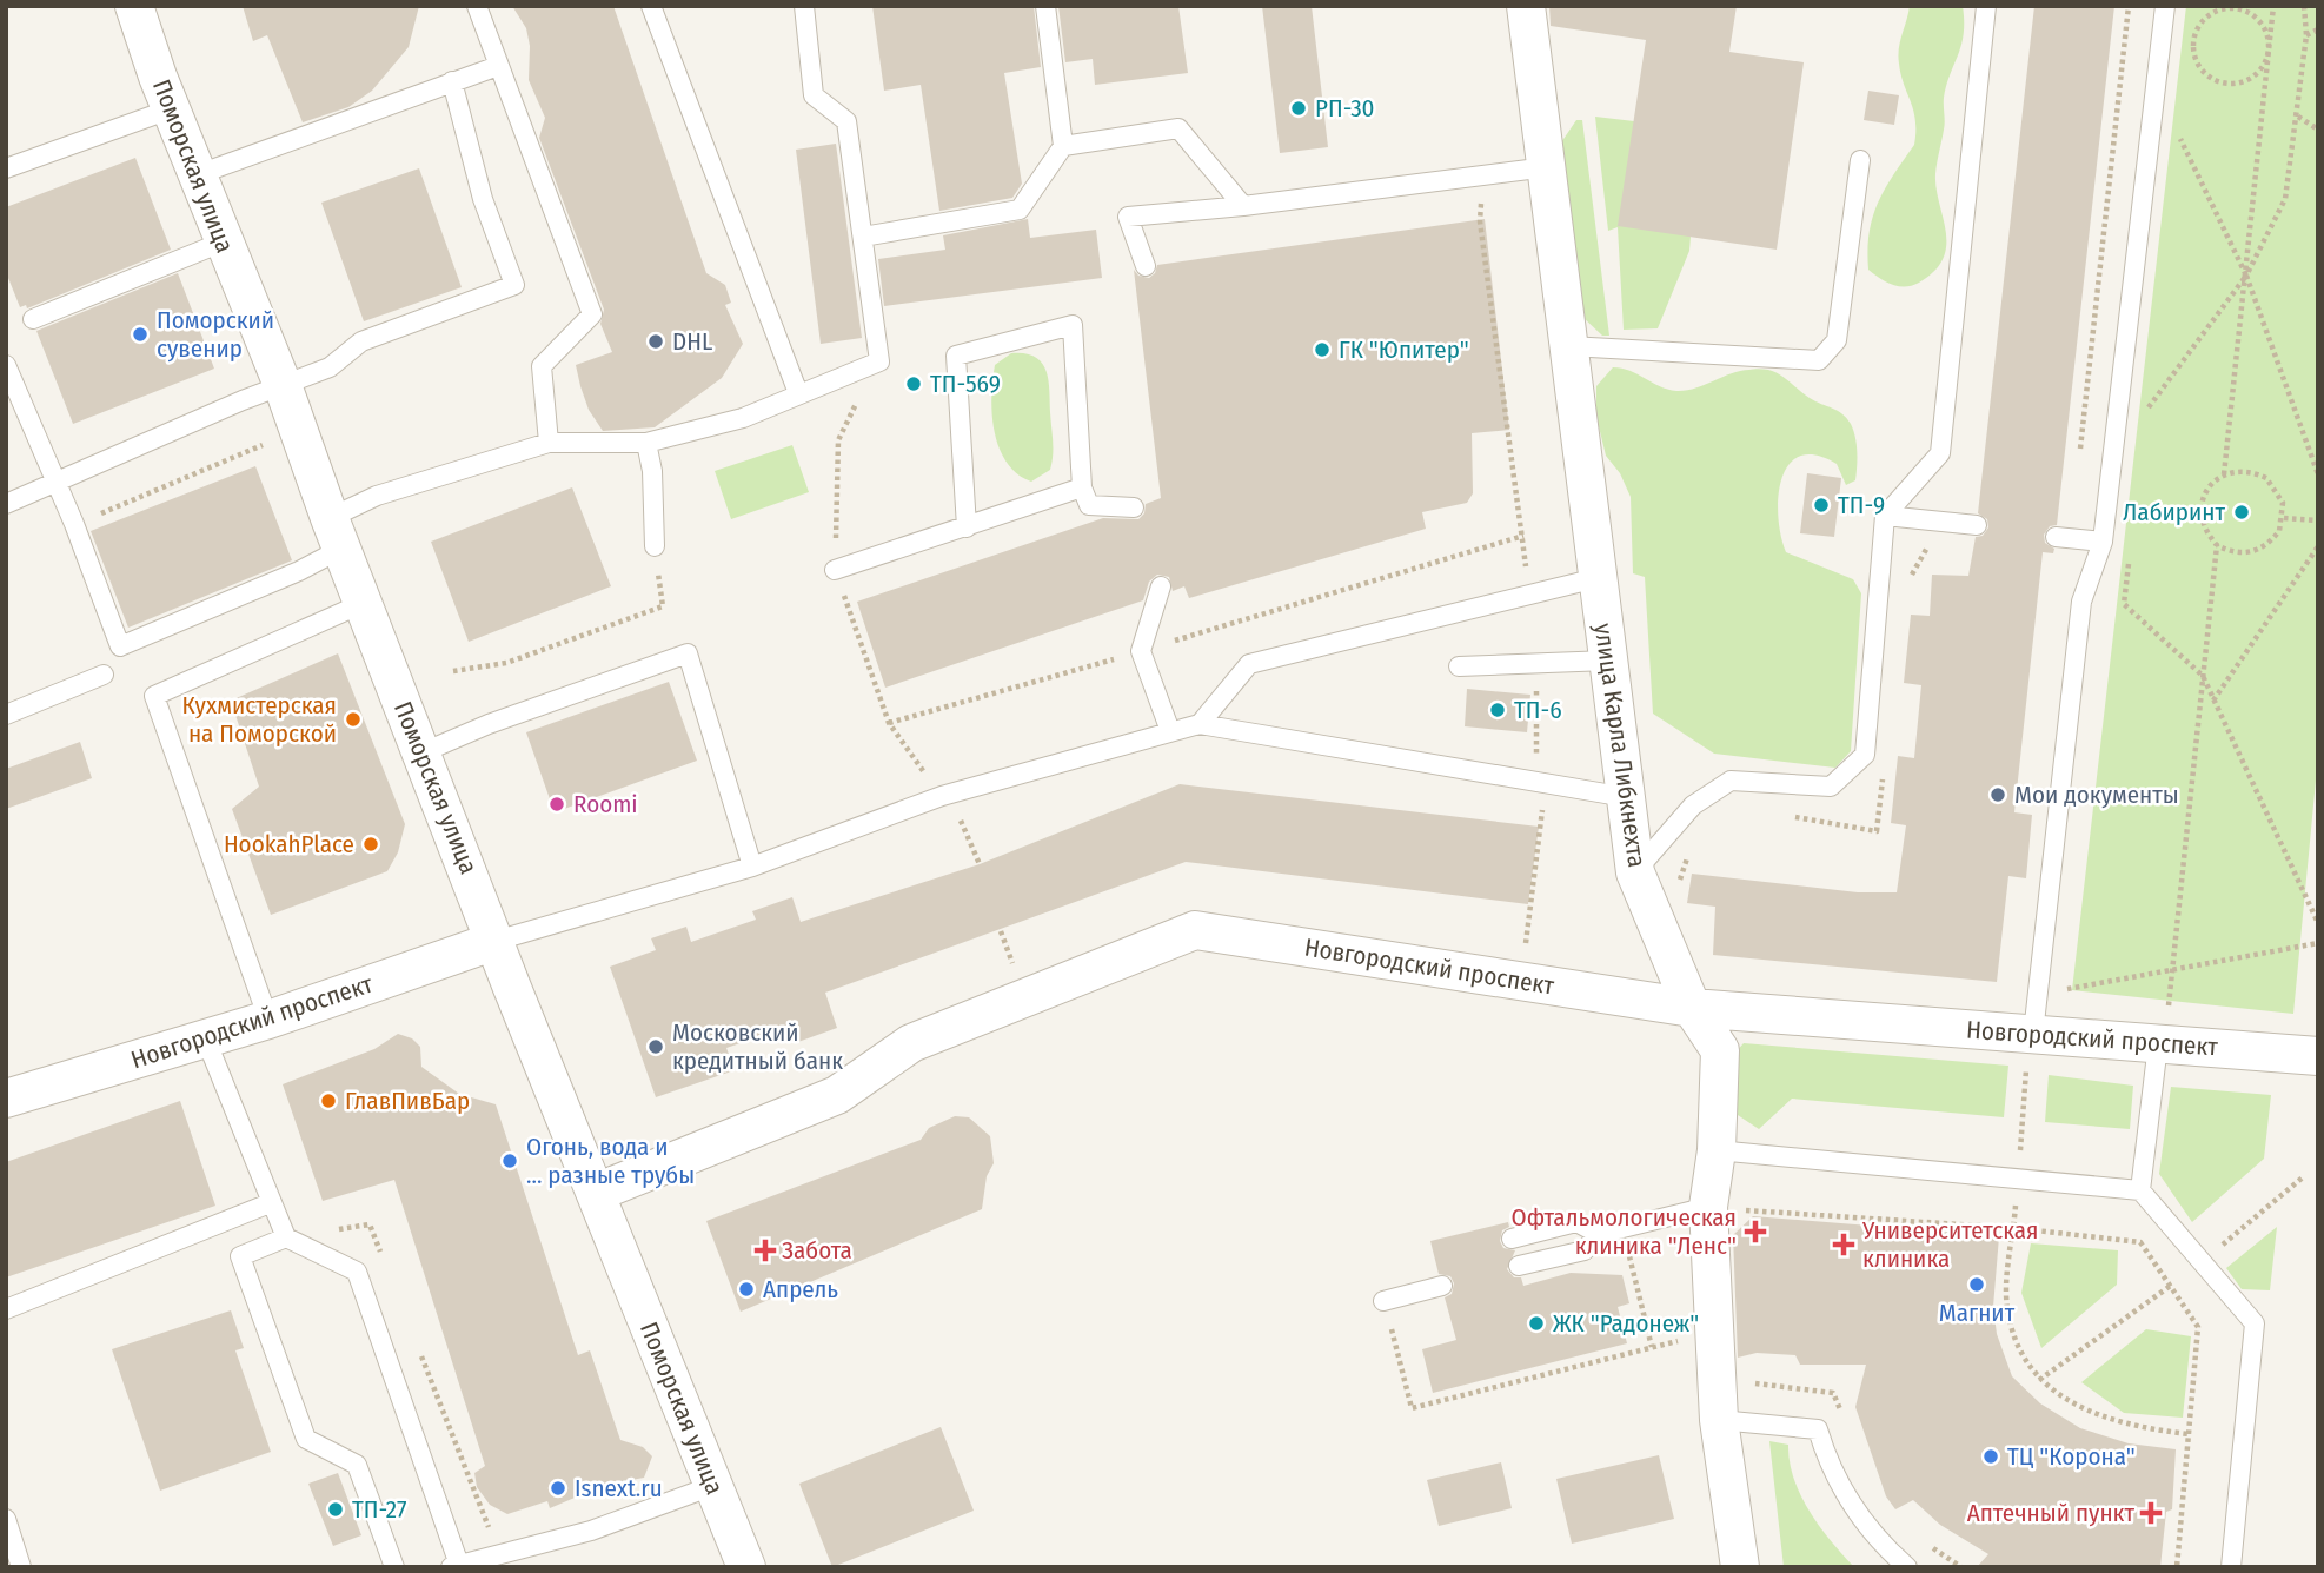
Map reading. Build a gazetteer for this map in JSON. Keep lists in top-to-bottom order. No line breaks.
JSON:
{"streets":{"street":["Поморская улица","улица Карла Либкнехта","Новгородский проспект"]},"crossings":[["Поморская улица","Новгородский проспект"],["улица Карла Либкнехта","Новгородский проспект"]],"places":{"other":["РП-30","Поморский сувенир","DHL","ГК \"Юпитер\"","ТП-569","ТП-9","Лабиринт","ТП-6","Кухмистерская на Поморской","Мои документы","Roomi","HookahPlace","Московский кредитный банк","ГлавПивБар","Огонь, вода и ... разные трубы","Магнит","Апрель","ЖК \"Радонеж\"","ТЦ \"Корона\"","Isnext.ru","ТП-27"],"health":["Офтальмологическая клиника \"Ленс\"","Университетская клиника","Забота","Аптечный пункт"]}}
